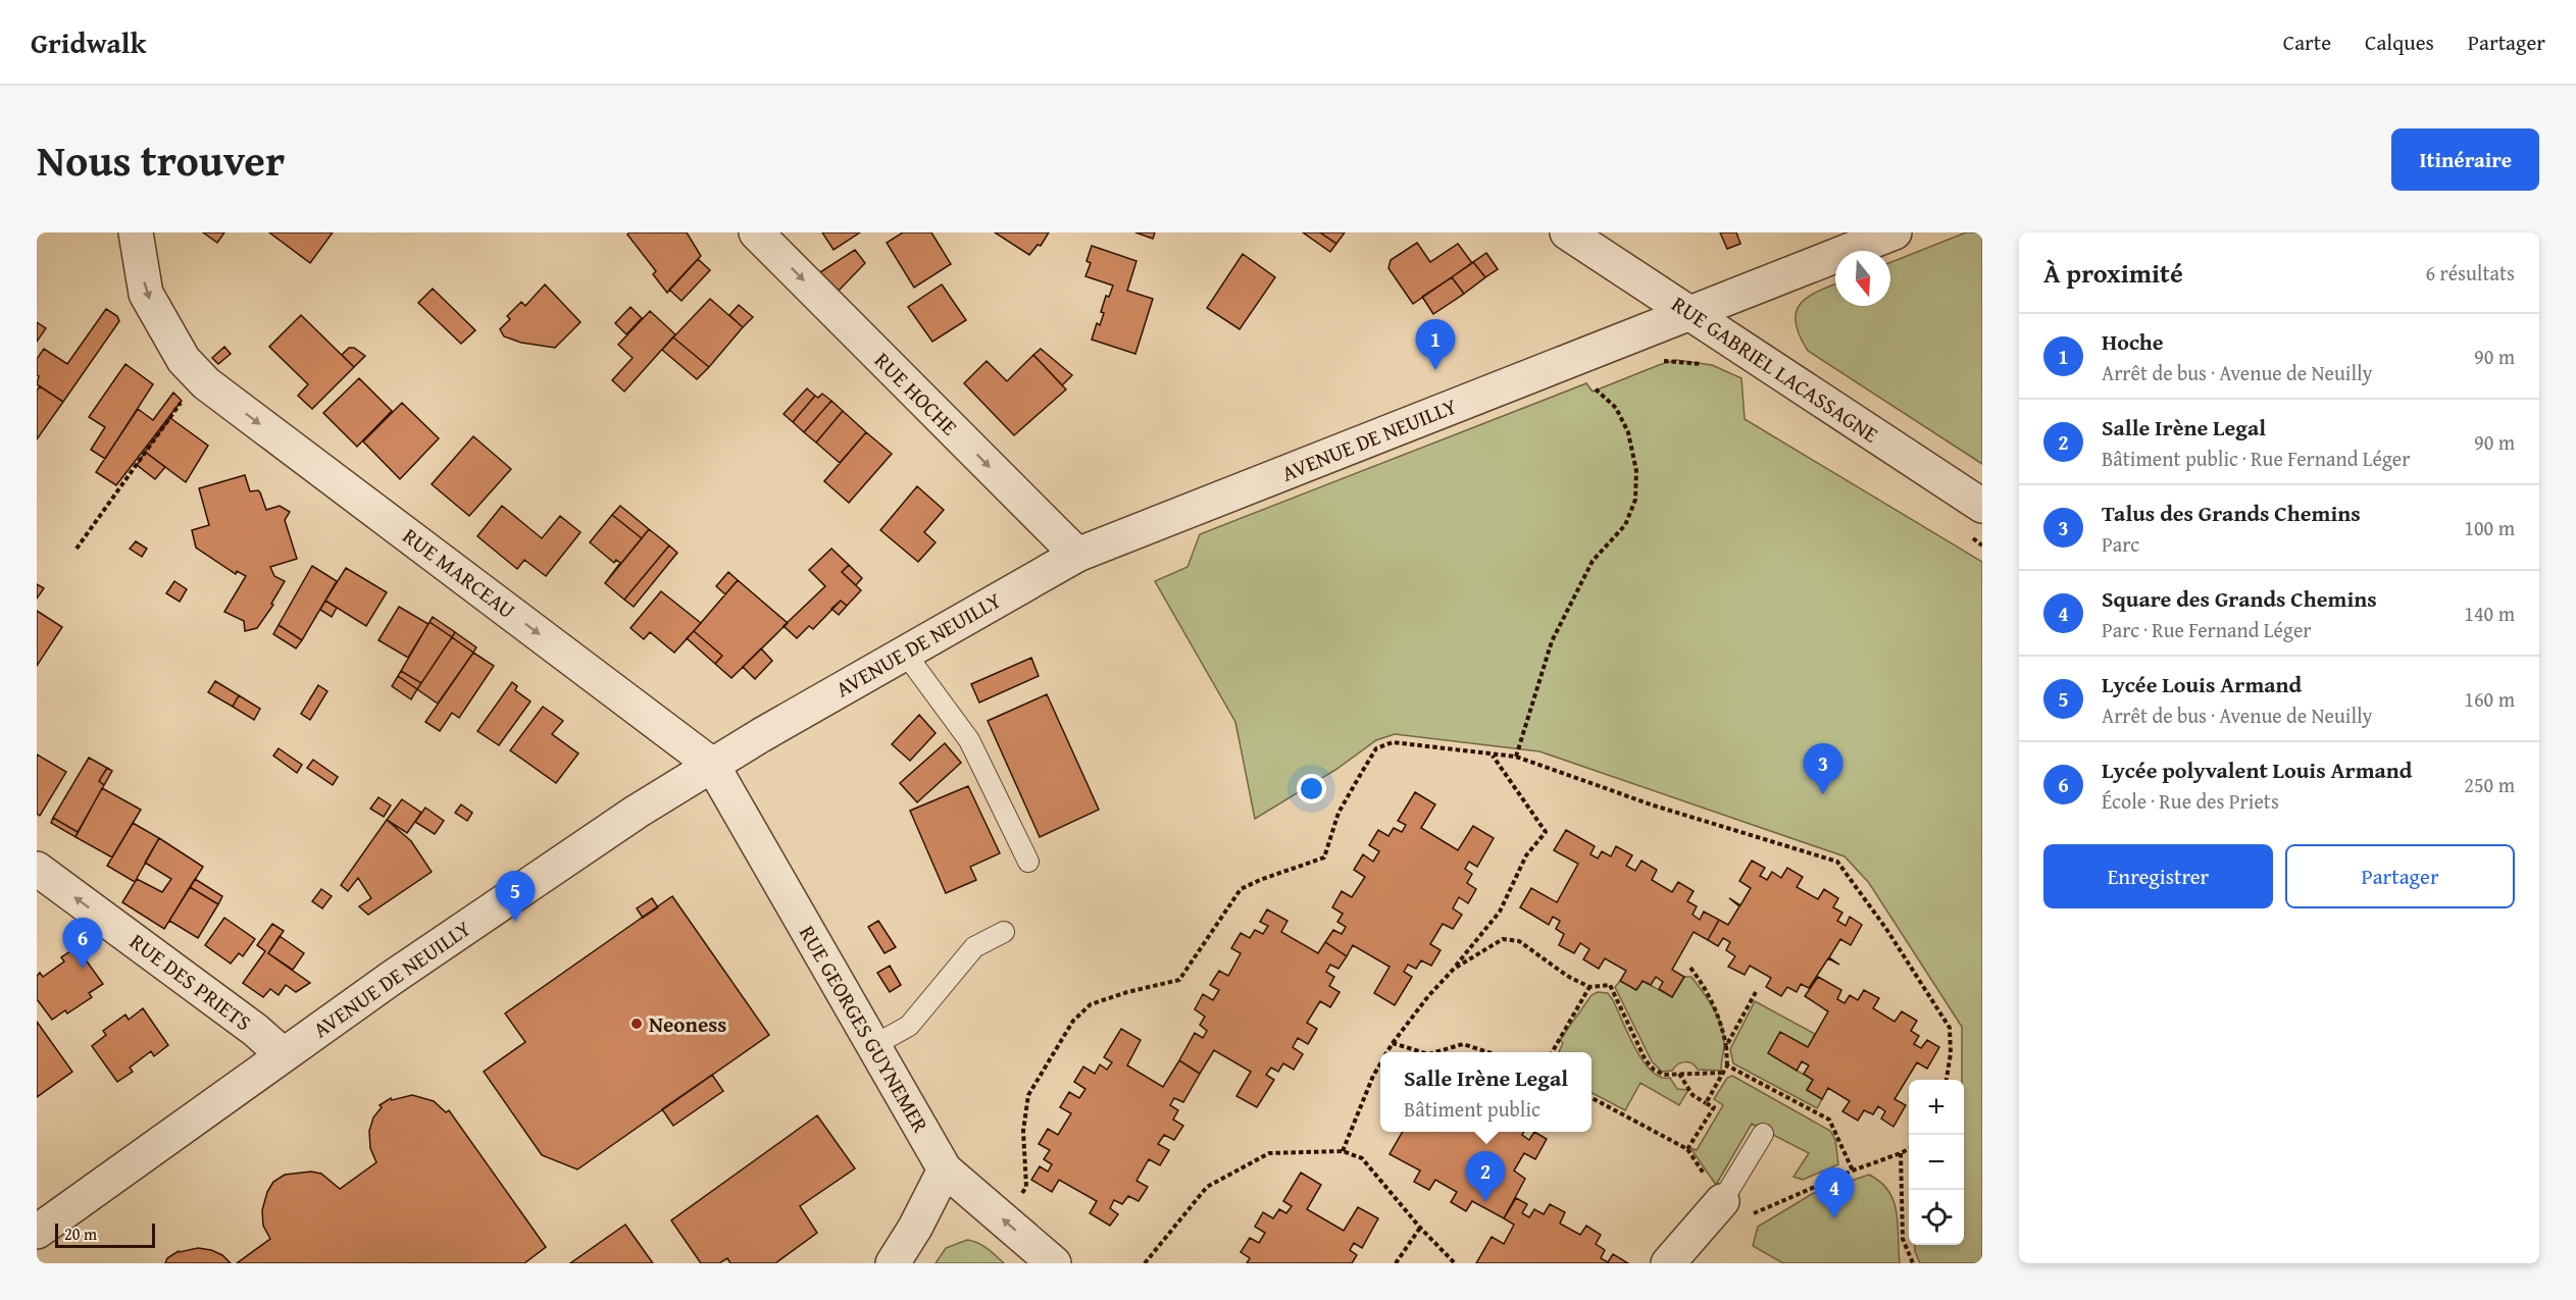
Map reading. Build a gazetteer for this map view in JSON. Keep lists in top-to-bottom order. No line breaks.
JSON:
{"streets":{"street":["RUE GABRIEL LACASSAGNE","RUE HOCHE","AVENUE DE NEUILLY","RUE MARCEAU","RUE DES PRIETS","RUE GEORGES GUYNEMER"]},"crossings":[["RUE GABRIEL LACASSAGNE","AVENUE DE NEUILLY"],["RUE HOCHE","AVENUE DE NEUILLY"],["AVENUE DE NEUILLY","RUE MARCEAU"],["AVENUE DE NEUILLY","RUE DES PRIETS"],["AVENUE DE NEUILLY","RUE GEORGES GUYNEMER"],["RUE MARCEAU","RUE GEORGES GUYNEMER"]],"one_way":["RUE HOCHE","RUE MARCEAU","RUE DES PRIETS"],"places":["Neoness"],"scale_bar":"20 m","north":"bottom","page":{"header":"Gridwalk","nav":["Carte","Calques","Partager"],"title":"Nous trouver","buttons":["Itinéraire",["Enregistrer","Partager"]],"heading":["À proximité","6 résultats"],"list":[{"mark":"1","name":"Hoche","note":"Arrêt de bus · Avenue de Neuilly","value":"90 m"},{"mark":"2","name":"Salle Irène Legal","note":"Bâtiment public · Rue Fernand Léger","value":"90 m"},{"mark":"3","name":"Talus des Grands Chemins","note":"Parc","value":"100 m"},{"mark":"4","name":"Square des Grands Chemins","note":"Parc · Rue Fernand Léger","value":"140 m"},{"mark":"5","name":"Lycée Louis Armand","note":"Arrêt de bus · Avenue de Neuilly","value":"160 m"},{"mark":"6","name":"Lycée polyvalent Louis Armand","note":"École · Rue des Priets","value":"250 m"}],"pins":["1","3","5","6","2","4"],"popup":["Salle Irène Legal","Bâtiment public"],"map_buttons":["+","−"],"scale":"20 m"}}
